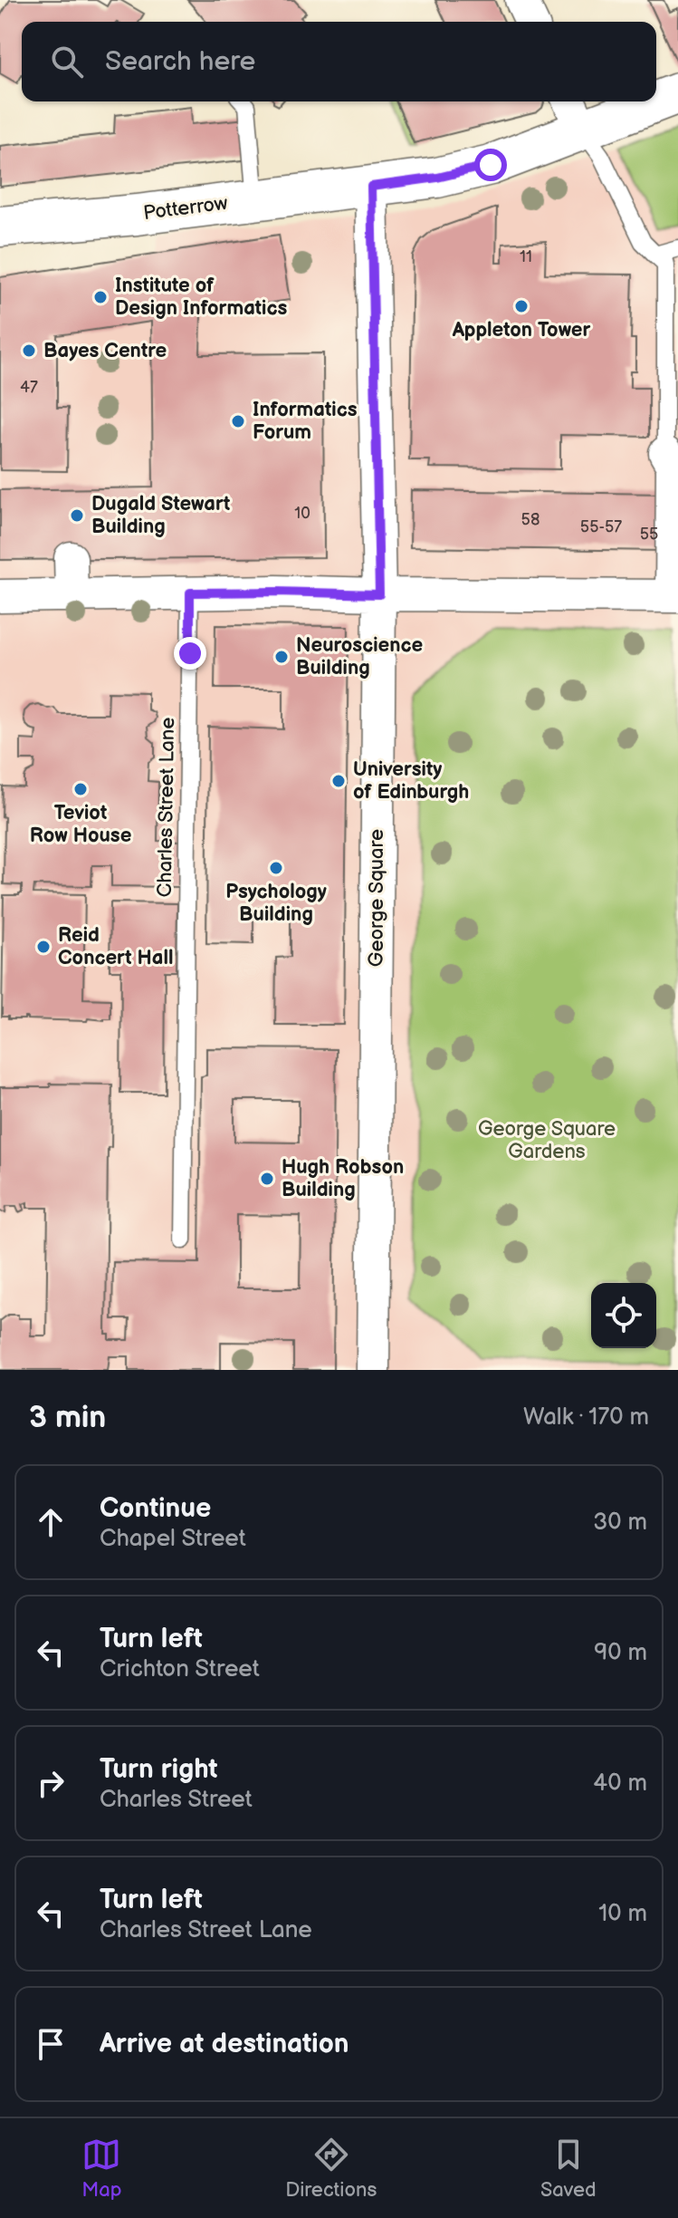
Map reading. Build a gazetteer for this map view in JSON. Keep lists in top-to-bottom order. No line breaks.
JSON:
{"streets":{"street":["Potterrow","George Square"],"lane":["Charles Street Lane"]},"crossings":[["Potterrow","George Square"]],"parks":["George Square Gardens"],"places":["Institute of Design Informatics","Appleton Tower","Bayes Centre","Informatics Forum","Dugald Stewart Building","Neuroscience Building","University of Edinburgh","Teviot Row House","Psychology Building","Reid Concert Hall","Hugh Robson Building"],"house_numbers":["11","47","10","58","55-57","55"],"page":{"search":"Search here","heading":["3 min","Walk · 170 m"],"list":[["Continue","Chapel Street","30 m"],["Turn left","Crichton Street","90 m"],["Turn right","Charles Street","40 m"],["Turn left","Charles Street Lane","10 m"],"Arrive at destination"],"nav":["Map","Directions","Saved"]}}
